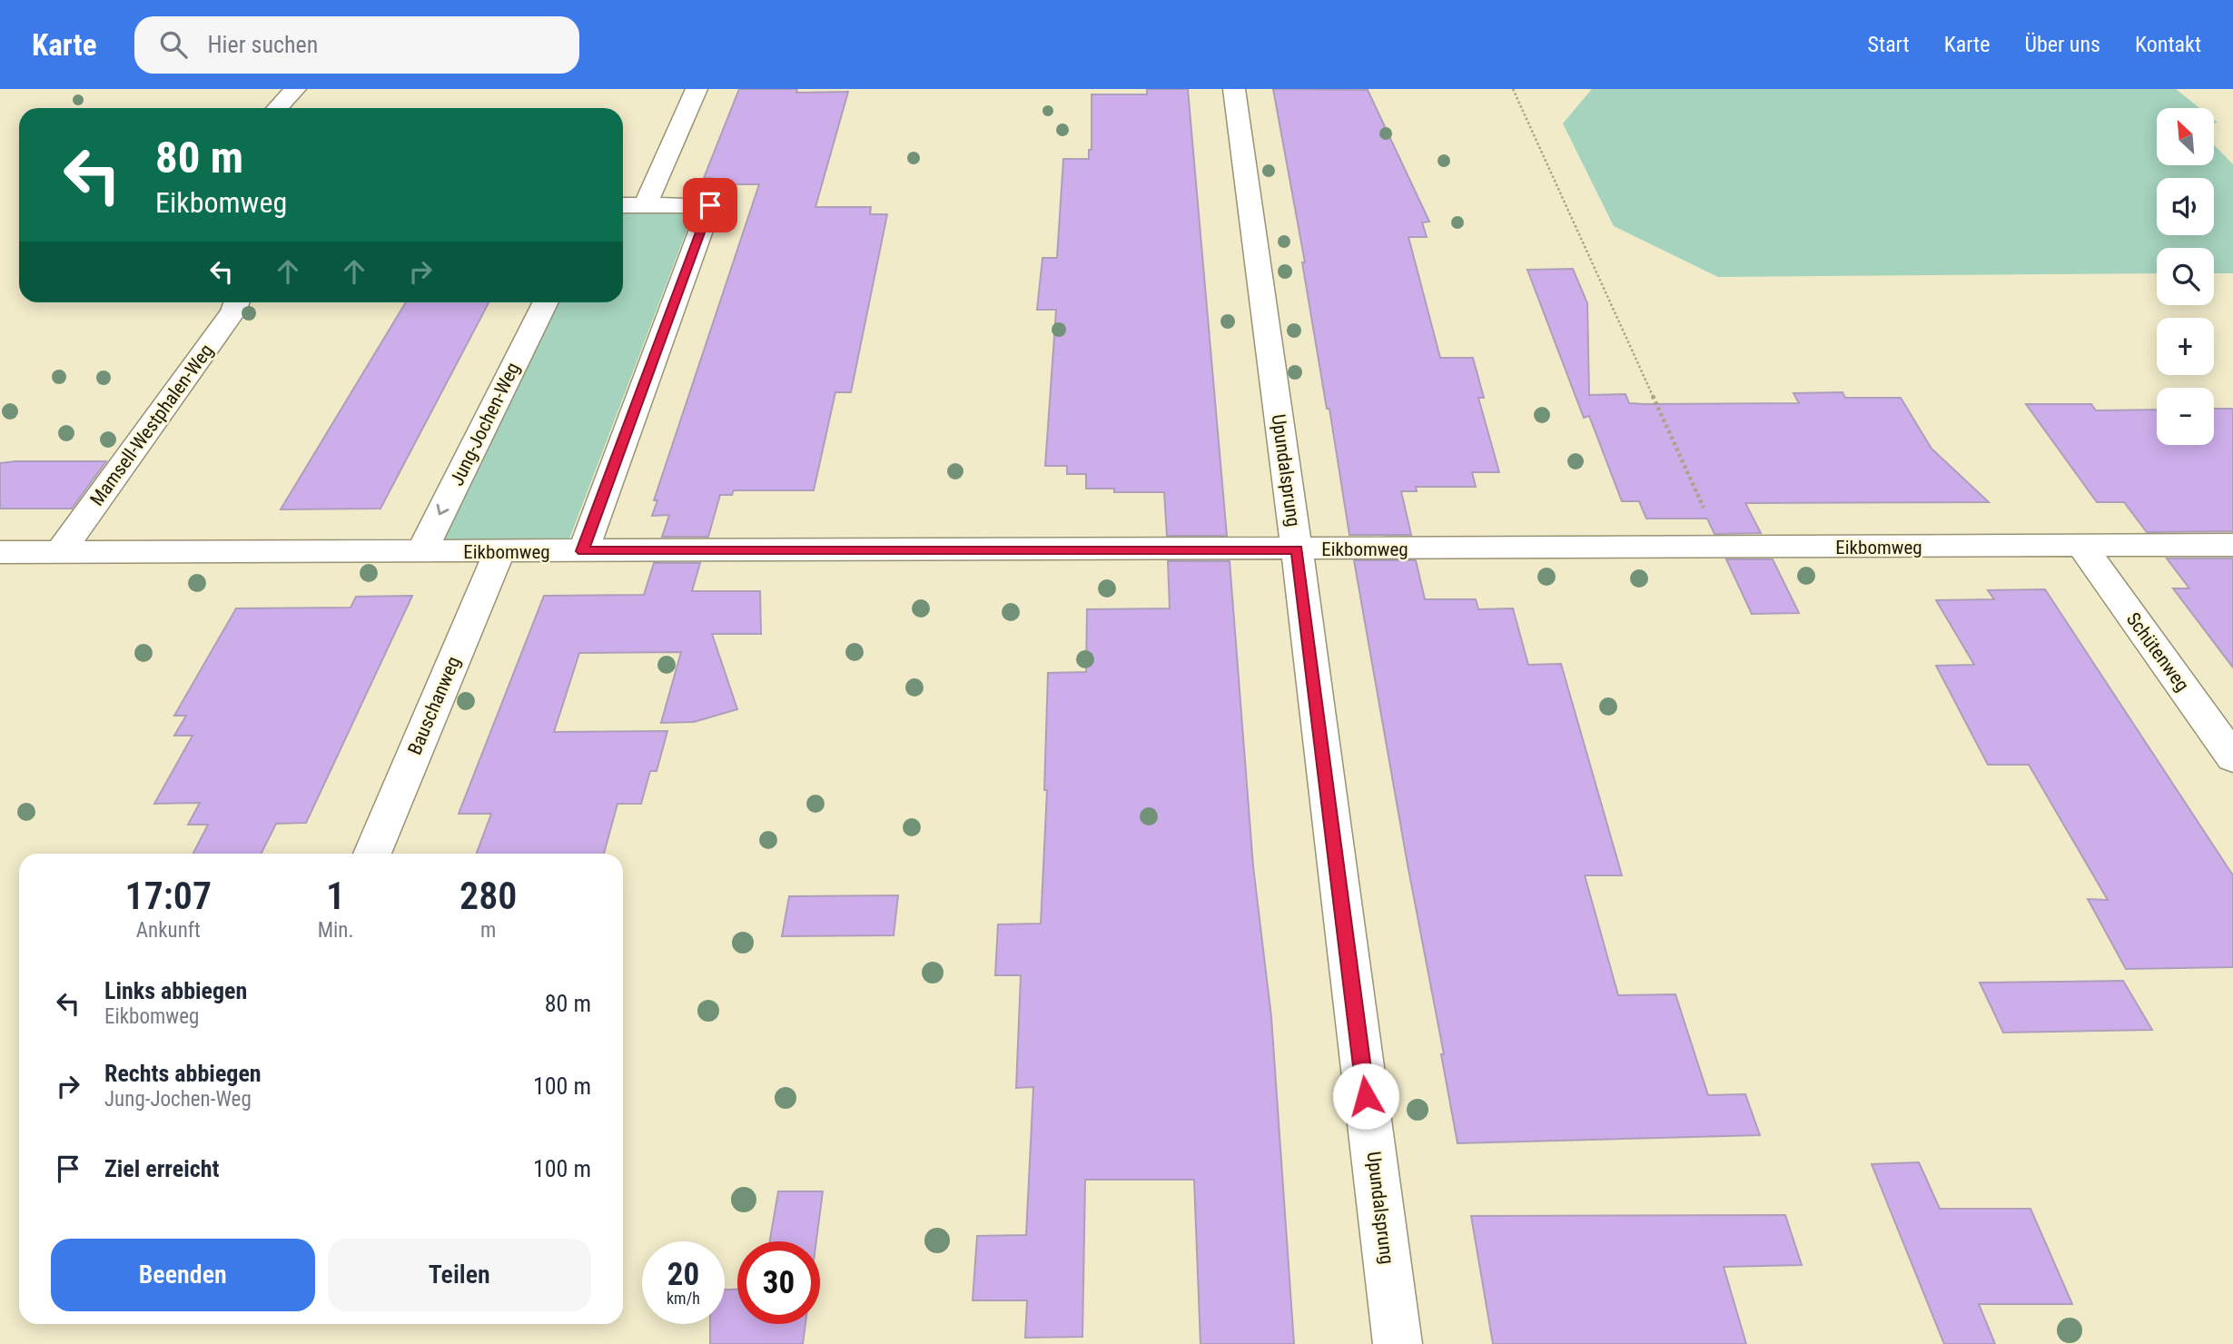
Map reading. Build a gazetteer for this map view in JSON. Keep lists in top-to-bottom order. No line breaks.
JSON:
{"streets":{"street":["Jung-Jochen-Weg","Mamsell-Westphalen-Weg","Upundalsprung","Eikbomweg","Schütenweg","Bauschanweg"]},"crossings":[["Jung-Jochen-Weg","Eikbomweg"],["Mamsell-Westphalen-Weg","Eikbomweg"],["Upundalsprung","Eikbomweg"],["Eikbomweg","Schütenweg"],["Eikbomweg","Bauschanweg"]],"one_way":["Jung-Jochen-Weg"],"north":"top left","page":{"header":"Karte","search":"Hier suchen","nav":["Start","Karte","Über uns","Kontakt"],"map_buttons":["+","−"],"turn":["80 m","Eikbomweg"],"eta":["17:07","Ankunft","1","Min.","280","m"],"list":[{"name":"Links abbiegen","note":"Eikbomweg","value":"80 m"},{"name":"Rechts abbiegen","note":"Jung-Jochen-Weg","value":"100 m"},{"name":"Ziel erreicht","value":"100 m"}],"buttons":["Beenden","Teilen"],"speed":"20 km/h","limit":"30"}}
